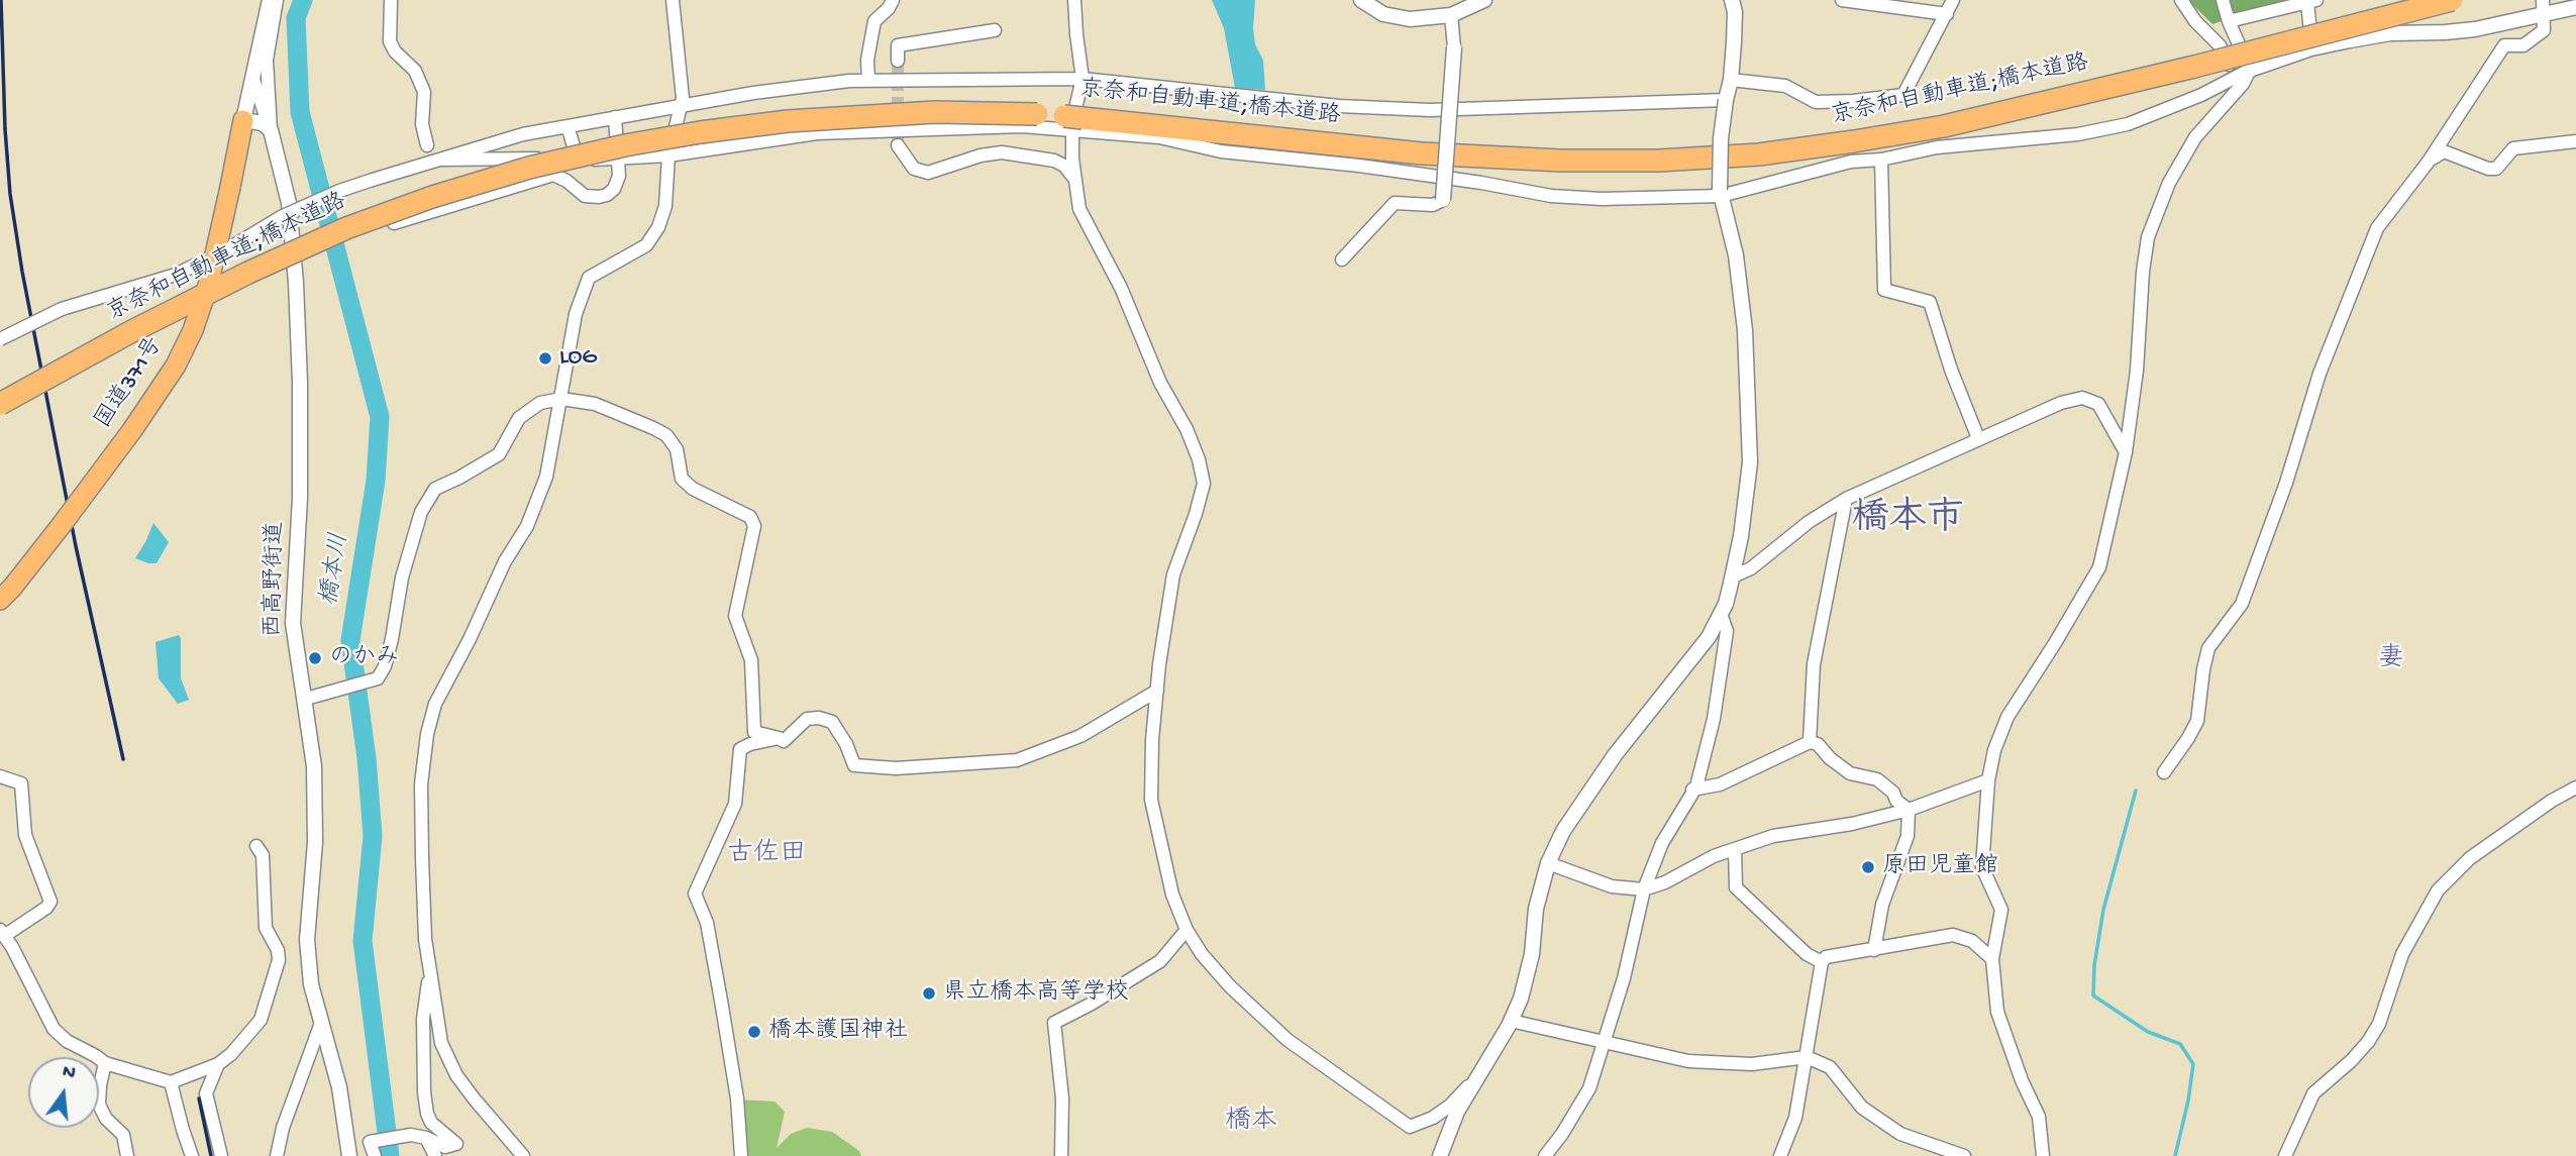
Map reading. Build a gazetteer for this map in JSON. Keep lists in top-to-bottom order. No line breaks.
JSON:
{"streets":{"highway":["京奈和自動車道;橋本道路","国道371号"],"street":["西高野街道"]},"districts":["橋本市","妻","古佐田","橋本"],"water":["橋本川"],"places":["LOG","のかみ","原田児童館","県立橋本高等学校","橋本護国神社"],"north":"top"}
